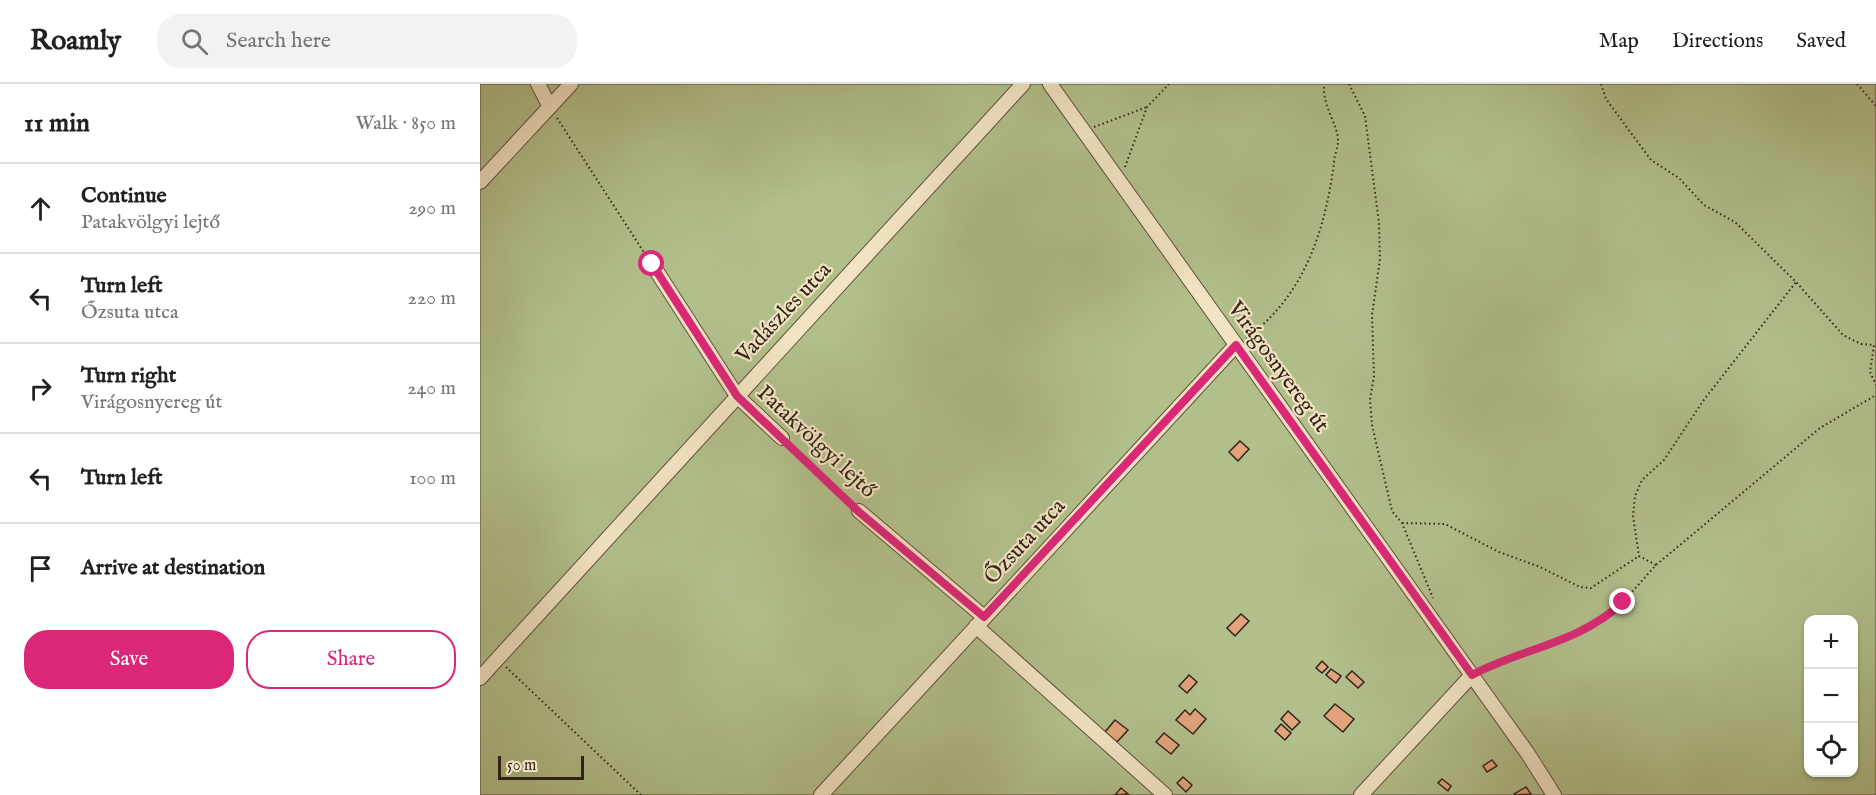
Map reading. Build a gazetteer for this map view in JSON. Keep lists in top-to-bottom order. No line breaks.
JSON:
{"streets":{"street":["Vadászles utca","Virágosnyereg út","Patakvölgyi lejtő","Őzsuta utca"]},"crossings":[["Vadászles utca","Patakvölgyi lejtő"],["Virágosnyereg út","Őzsuta utca"],["Patakvölgyi lejtő","Őzsuta utca"]],"scale_bar":"50 m","page":{"header":"Roamly","search":"Search here","nav":["Map","Directions","Saved"],"heading":["11 min","Walk · 850 m"],"list":[["Continue","Patakvölgyi lejtő","290 m"],["Turn left","Őzsuta utca","220 m"],["Turn right","Virágosnyereg út","240 m"],["Turn left","100 m"],"Arrive at destination"],"buttons":["Save","Share"],"map_buttons":["+","−"],"scale":"50 m"}}
